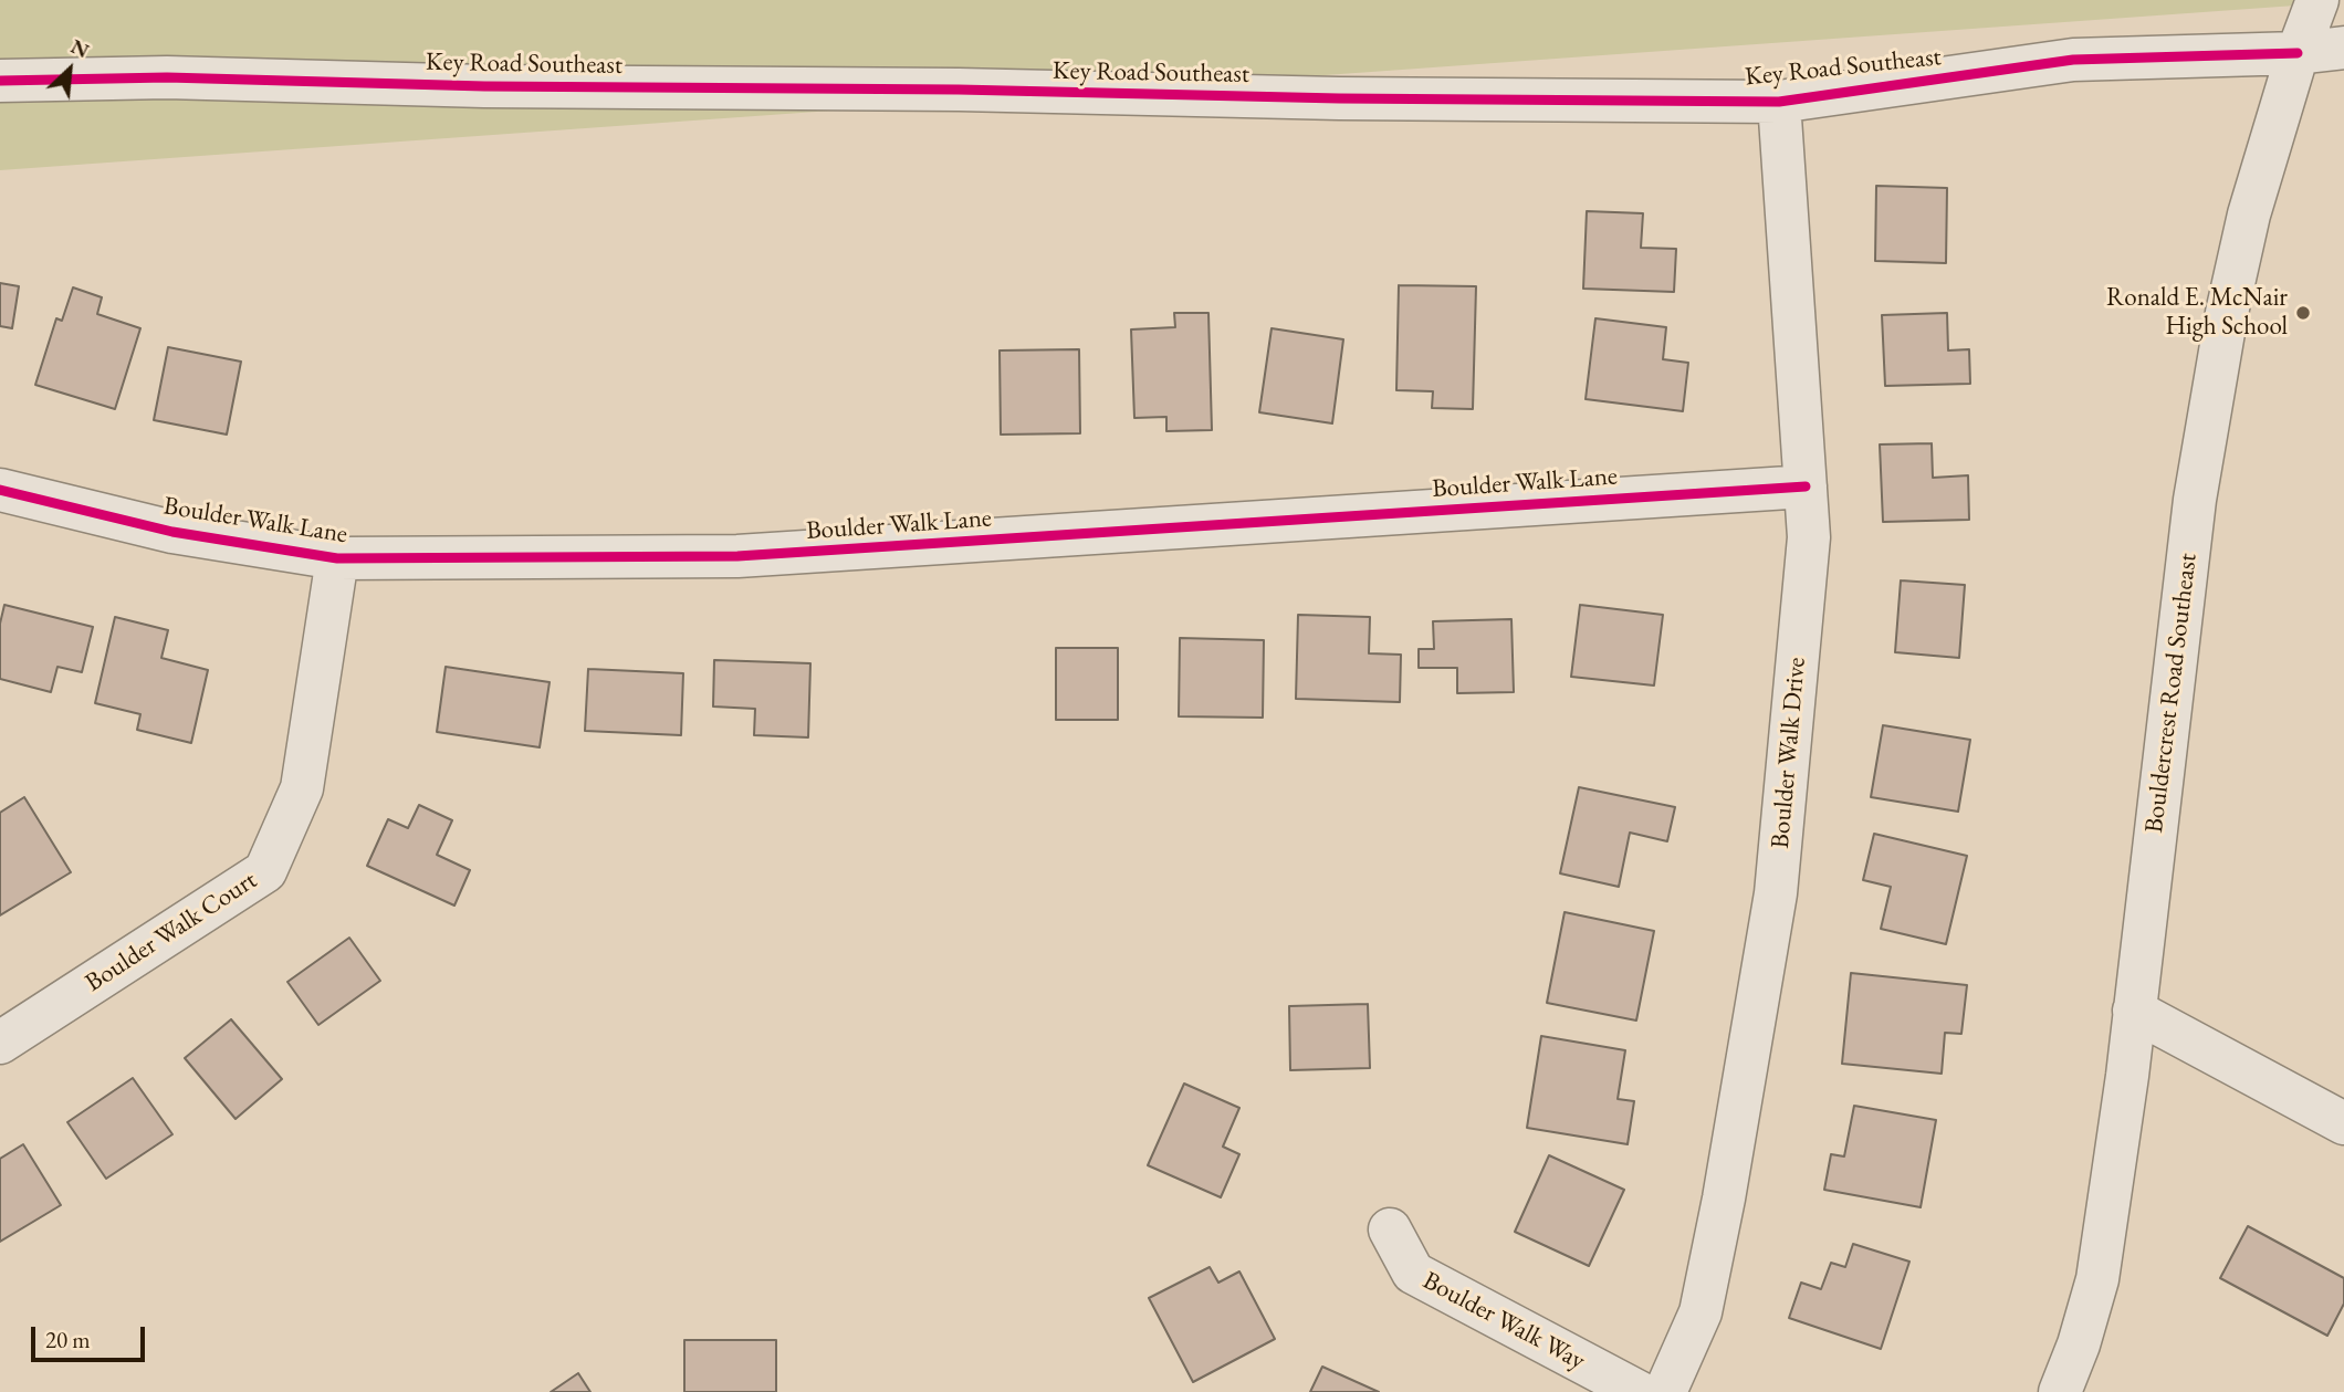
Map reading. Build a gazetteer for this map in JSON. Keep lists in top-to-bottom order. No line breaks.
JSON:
{"streets":{"street":["Key Road Southeast","Boulder Walk Lane","Bouldercrest Road Southeast","Boulder Walk Drive","Boulder Walk Court","Boulder Walk Way"]},"crossings":[["Key Road Southeast","Bouldercrest Road Southeast"],["Key Road Southeast","Boulder Walk Drive"],["Boulder Walk Lane","Boulder Walk Drive"],["Boulder Walk Lane","Boulder Walk Court"]],"places":["Ronald E. McNair High School"],"scale_bar":"20 m","north":"top right"}
